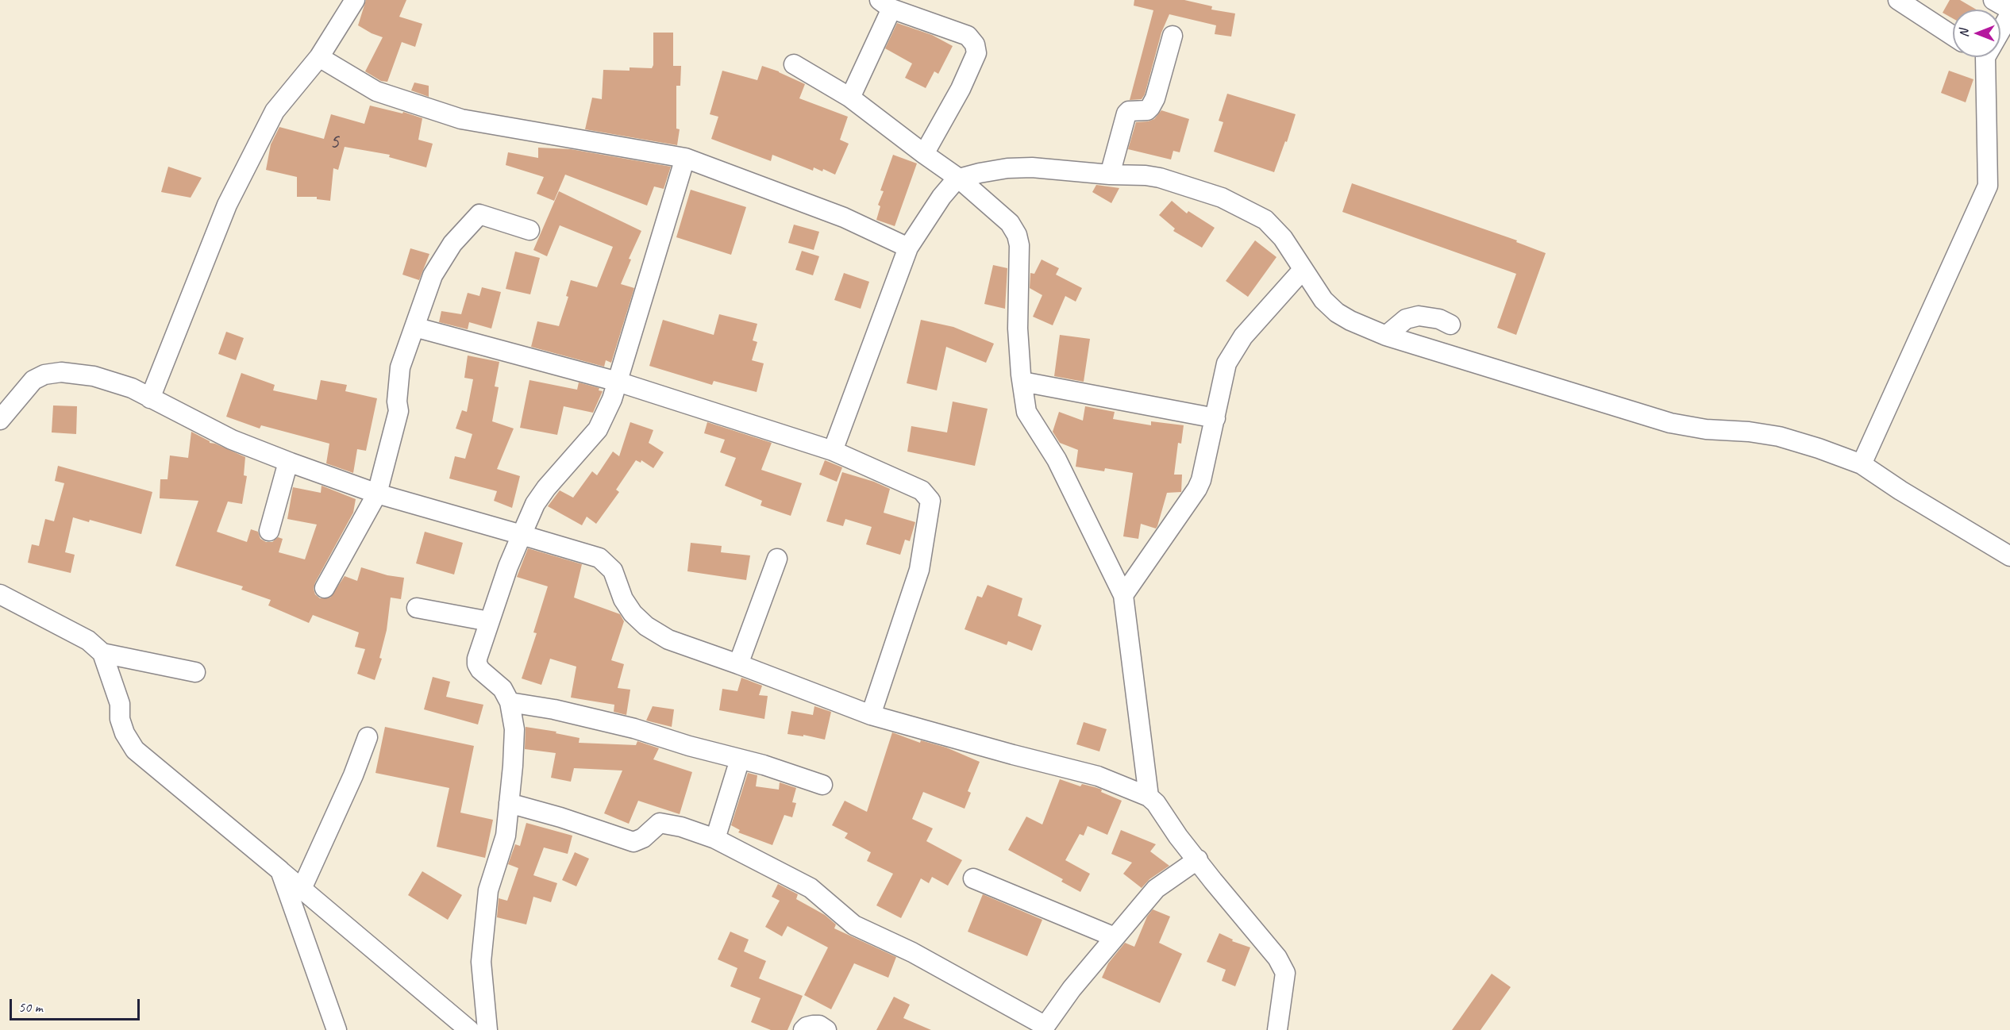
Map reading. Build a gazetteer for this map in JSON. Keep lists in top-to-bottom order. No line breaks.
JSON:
{"house_numbers":["5"],"scale_bar":"50 m","north":"left"}
